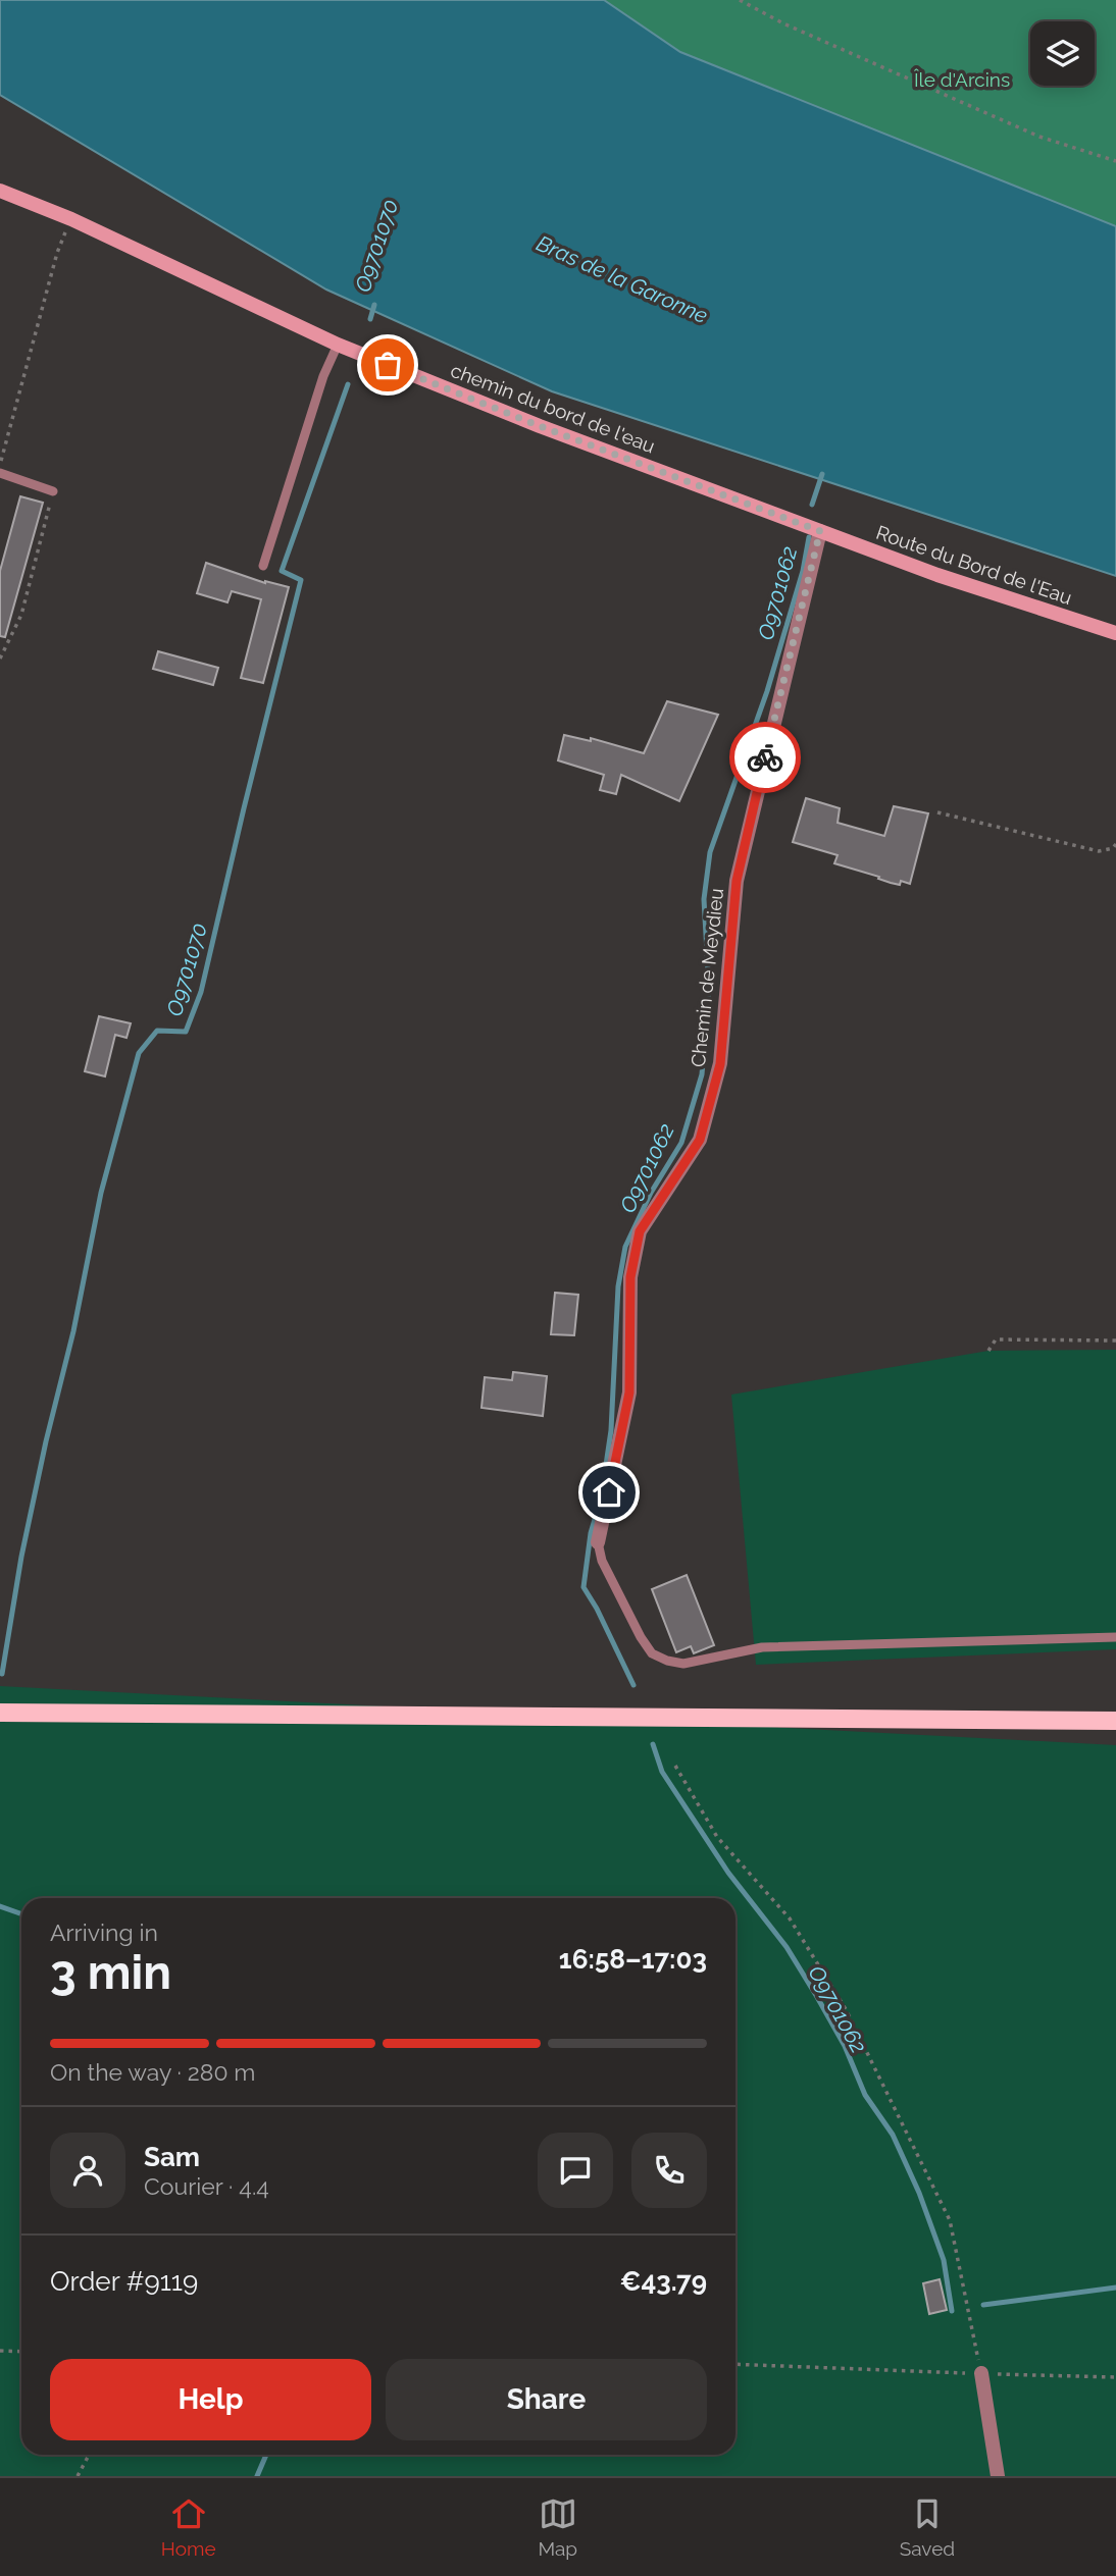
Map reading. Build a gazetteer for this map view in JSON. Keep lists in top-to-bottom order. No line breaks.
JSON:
{"streets":{"street":["chemin du bord de l'eau","Route du Bord de l'Eau","Chemin de Meydieu"]},"crossings":[["chemin du bord de l'eau","Route du Bord de l'Eau"],["chemin du bord de l'eau","Chemin de Meydieu"],["Route du Bord de l'Eau","Chemin de Meydieu"]],"water":["O9701070","Bras de la Garonne","O9701062"],"parks":["Île d'Arcins"],"page":{"heading":["3 min","Arriving in","16:58–17:03"],"panel":["Sam","Courier · 4.4","Order #9119","€43.79"],"bar":"On the way · 280 m","buttons":["Help","Share"],"tabs":["Home","Map","Saved"]}}
